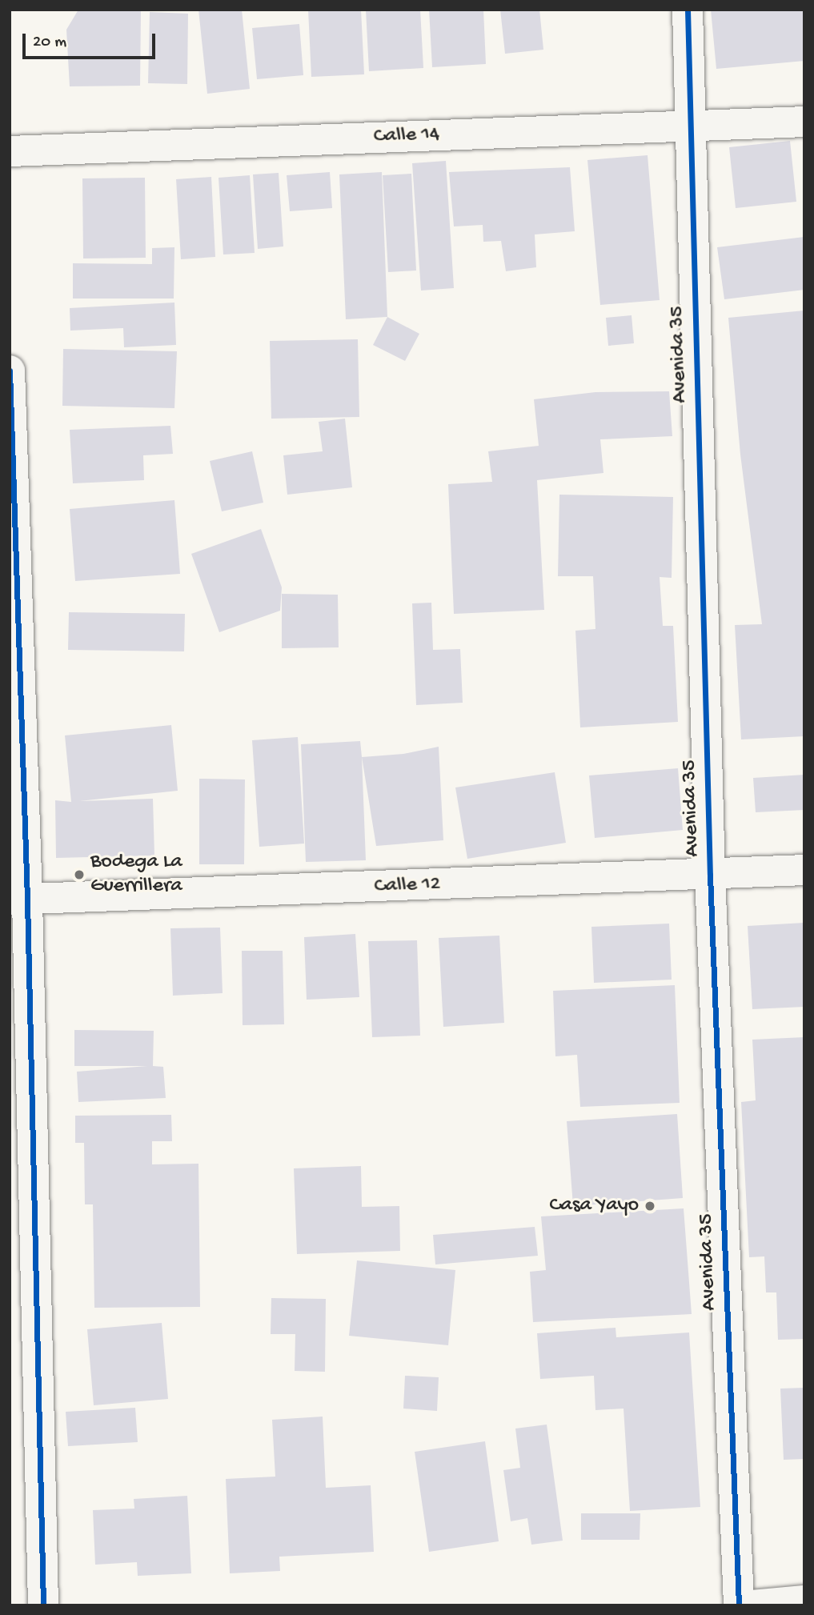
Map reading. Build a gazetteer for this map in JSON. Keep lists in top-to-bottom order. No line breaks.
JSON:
{"streets":{"street":["Calle 14","Avenida 35","Calle 12"]},"crossings":[["Calle 14","Avenida 35"],["Avenida 35","Calle 12"]],"places":["Bodega La Guerrillera","Casa Yayo"],"scale_bar":"20 m"}
